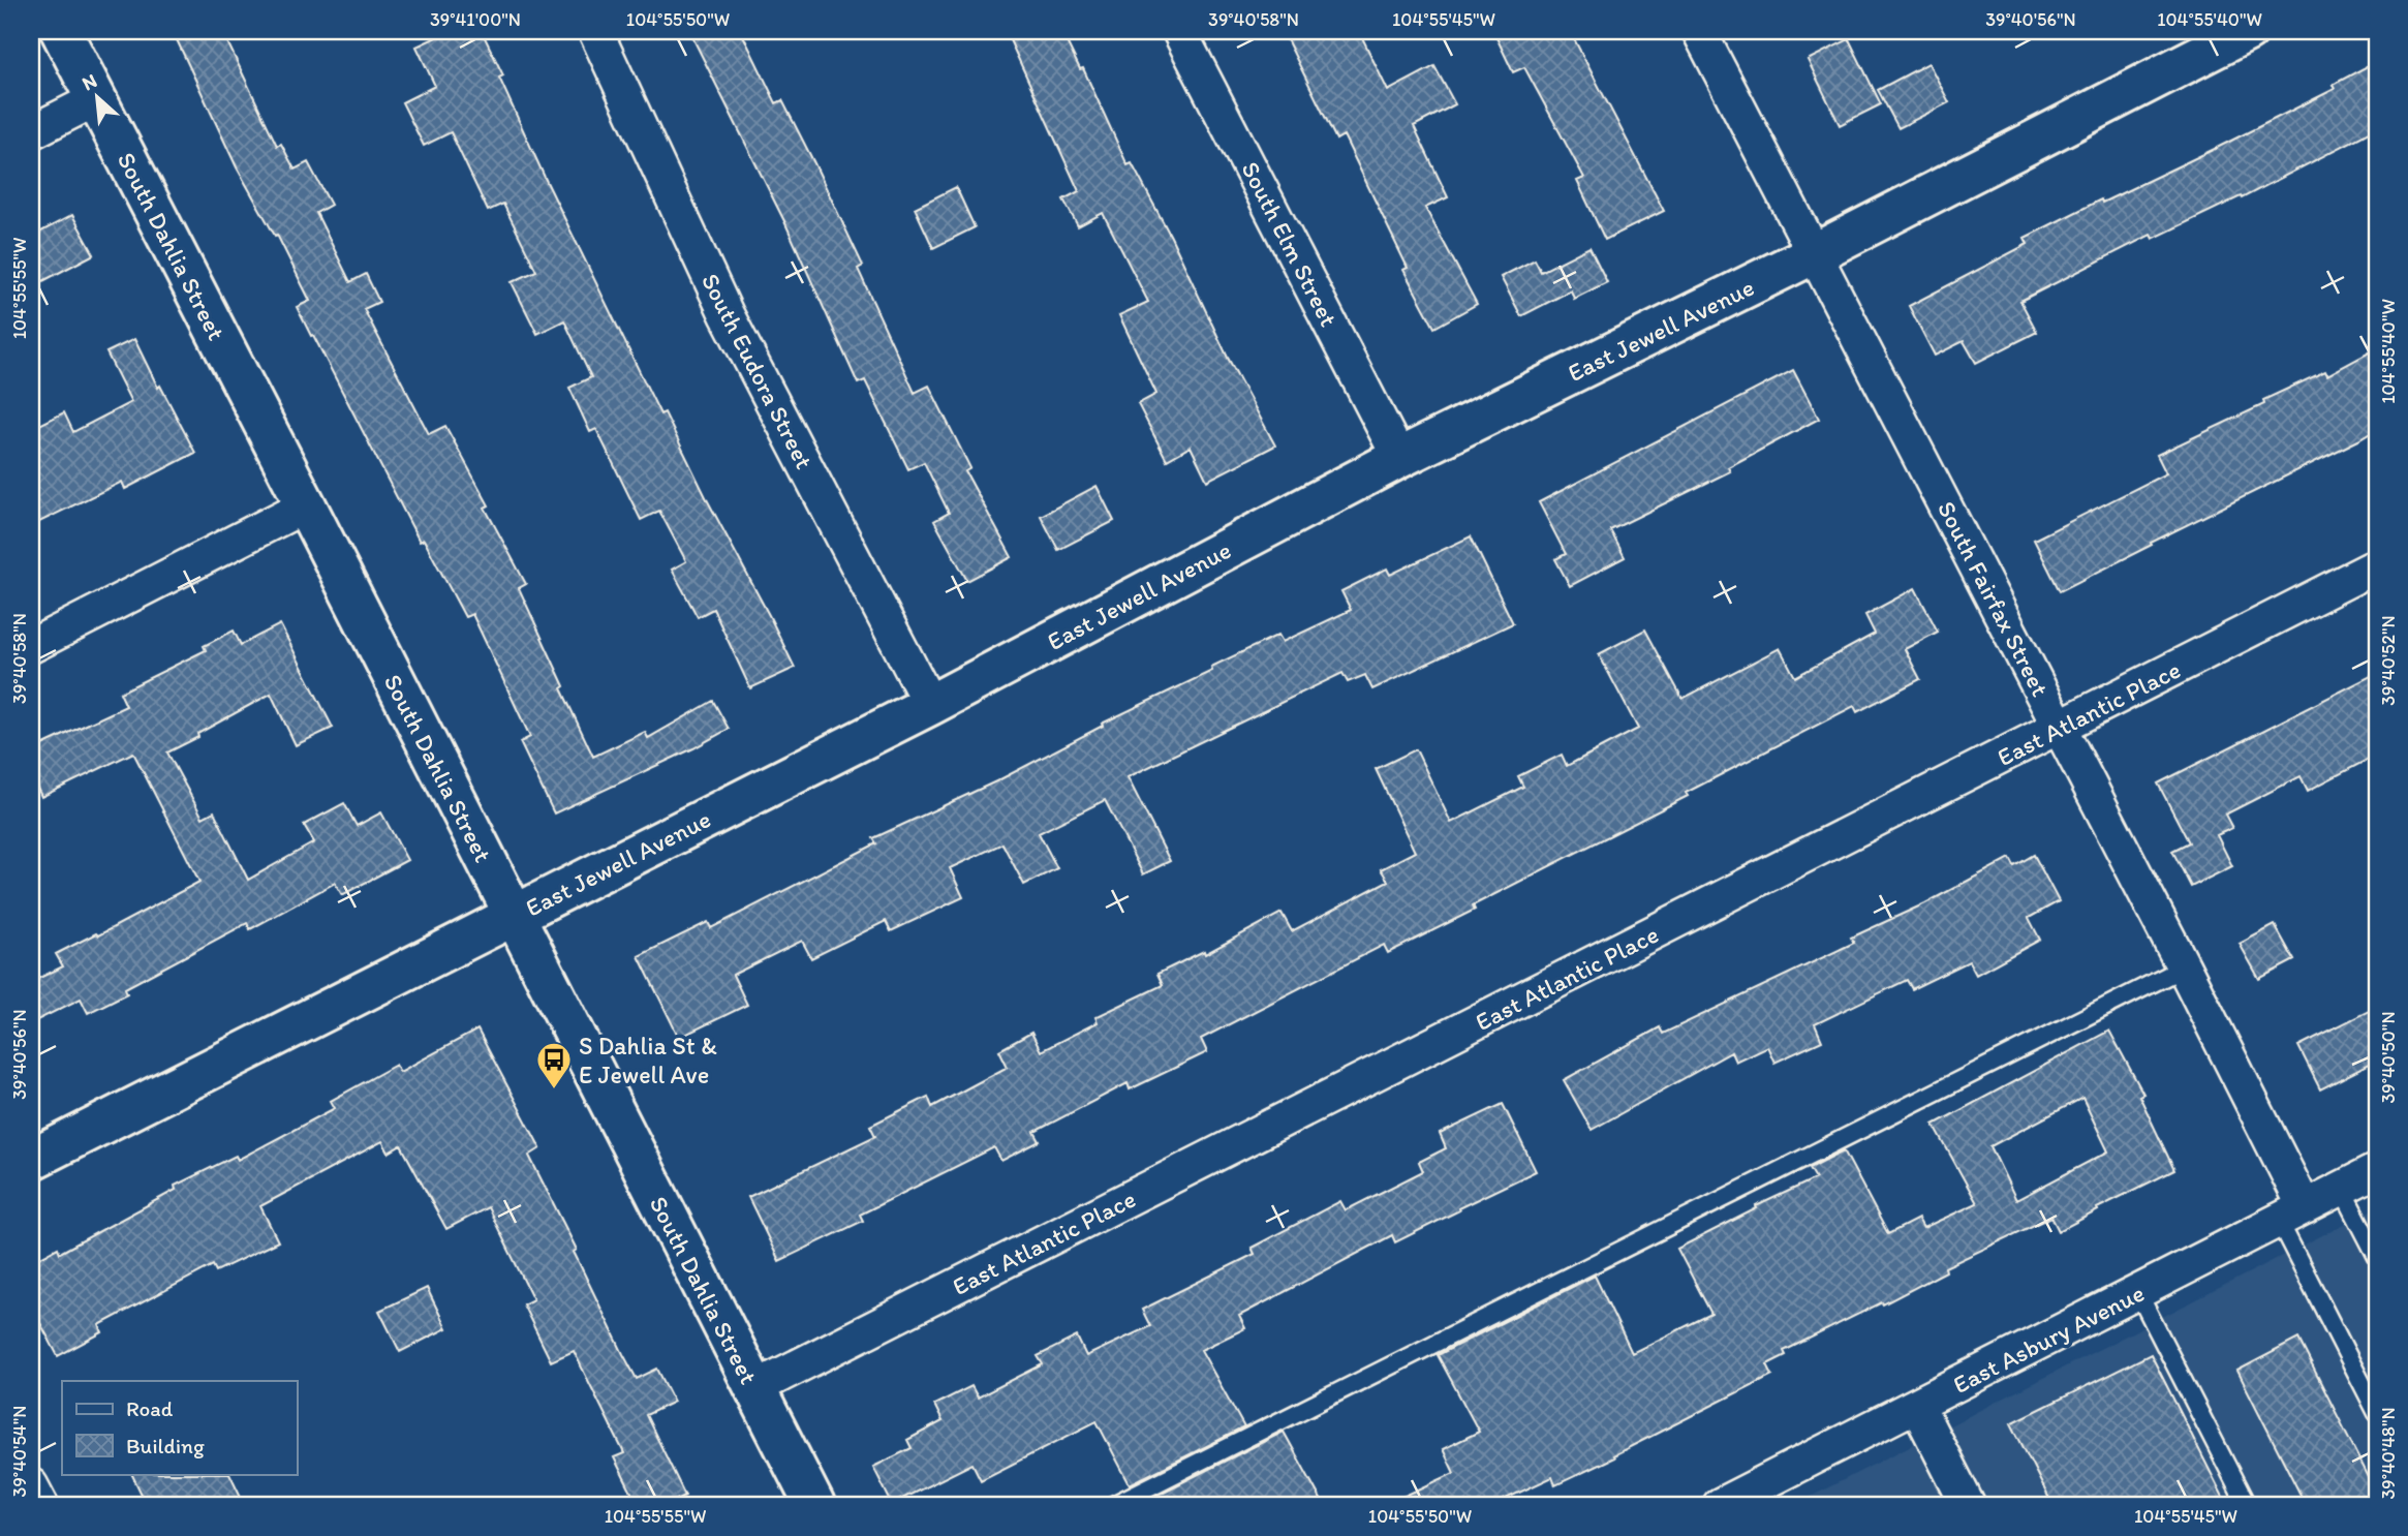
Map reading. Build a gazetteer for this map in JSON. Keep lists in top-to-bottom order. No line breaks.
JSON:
{"streets":{"street":["South Elm Street","South Dahlia Street","East Jewell Avenue","South Eudora Street","South Fairfax Street","East Atlantic Place","East Asbury Avenue"]},"crossings":[["South Elm Street","East Jewell Avenue"],["South Dahlia Street","East Jewell Avenue"],["South Dahlia Street","East Atlantic Place"],["East Jewell Avenue","South Eudora Street"],["East Jewell Avenue","South Fairfax Street"],["South Fairfax Street","East Atlantic Place"],["South Fairfax Street","East Asbury Avenue"]],"places":{"bus stop":["S Dahlia St & E Jewell Ave"]},"legend":["Road","Building"],"north":"top left","coordinates":["39°41'00\"N","104°55'50\"W","39°40'58\"N","104°55'45\"W","39°40'56\"N","104°55'40\"W","104°55'55\"W","39°40'52\"N","39°40'50\"N","39°40'54\"N","39°40'48\"N"]}
